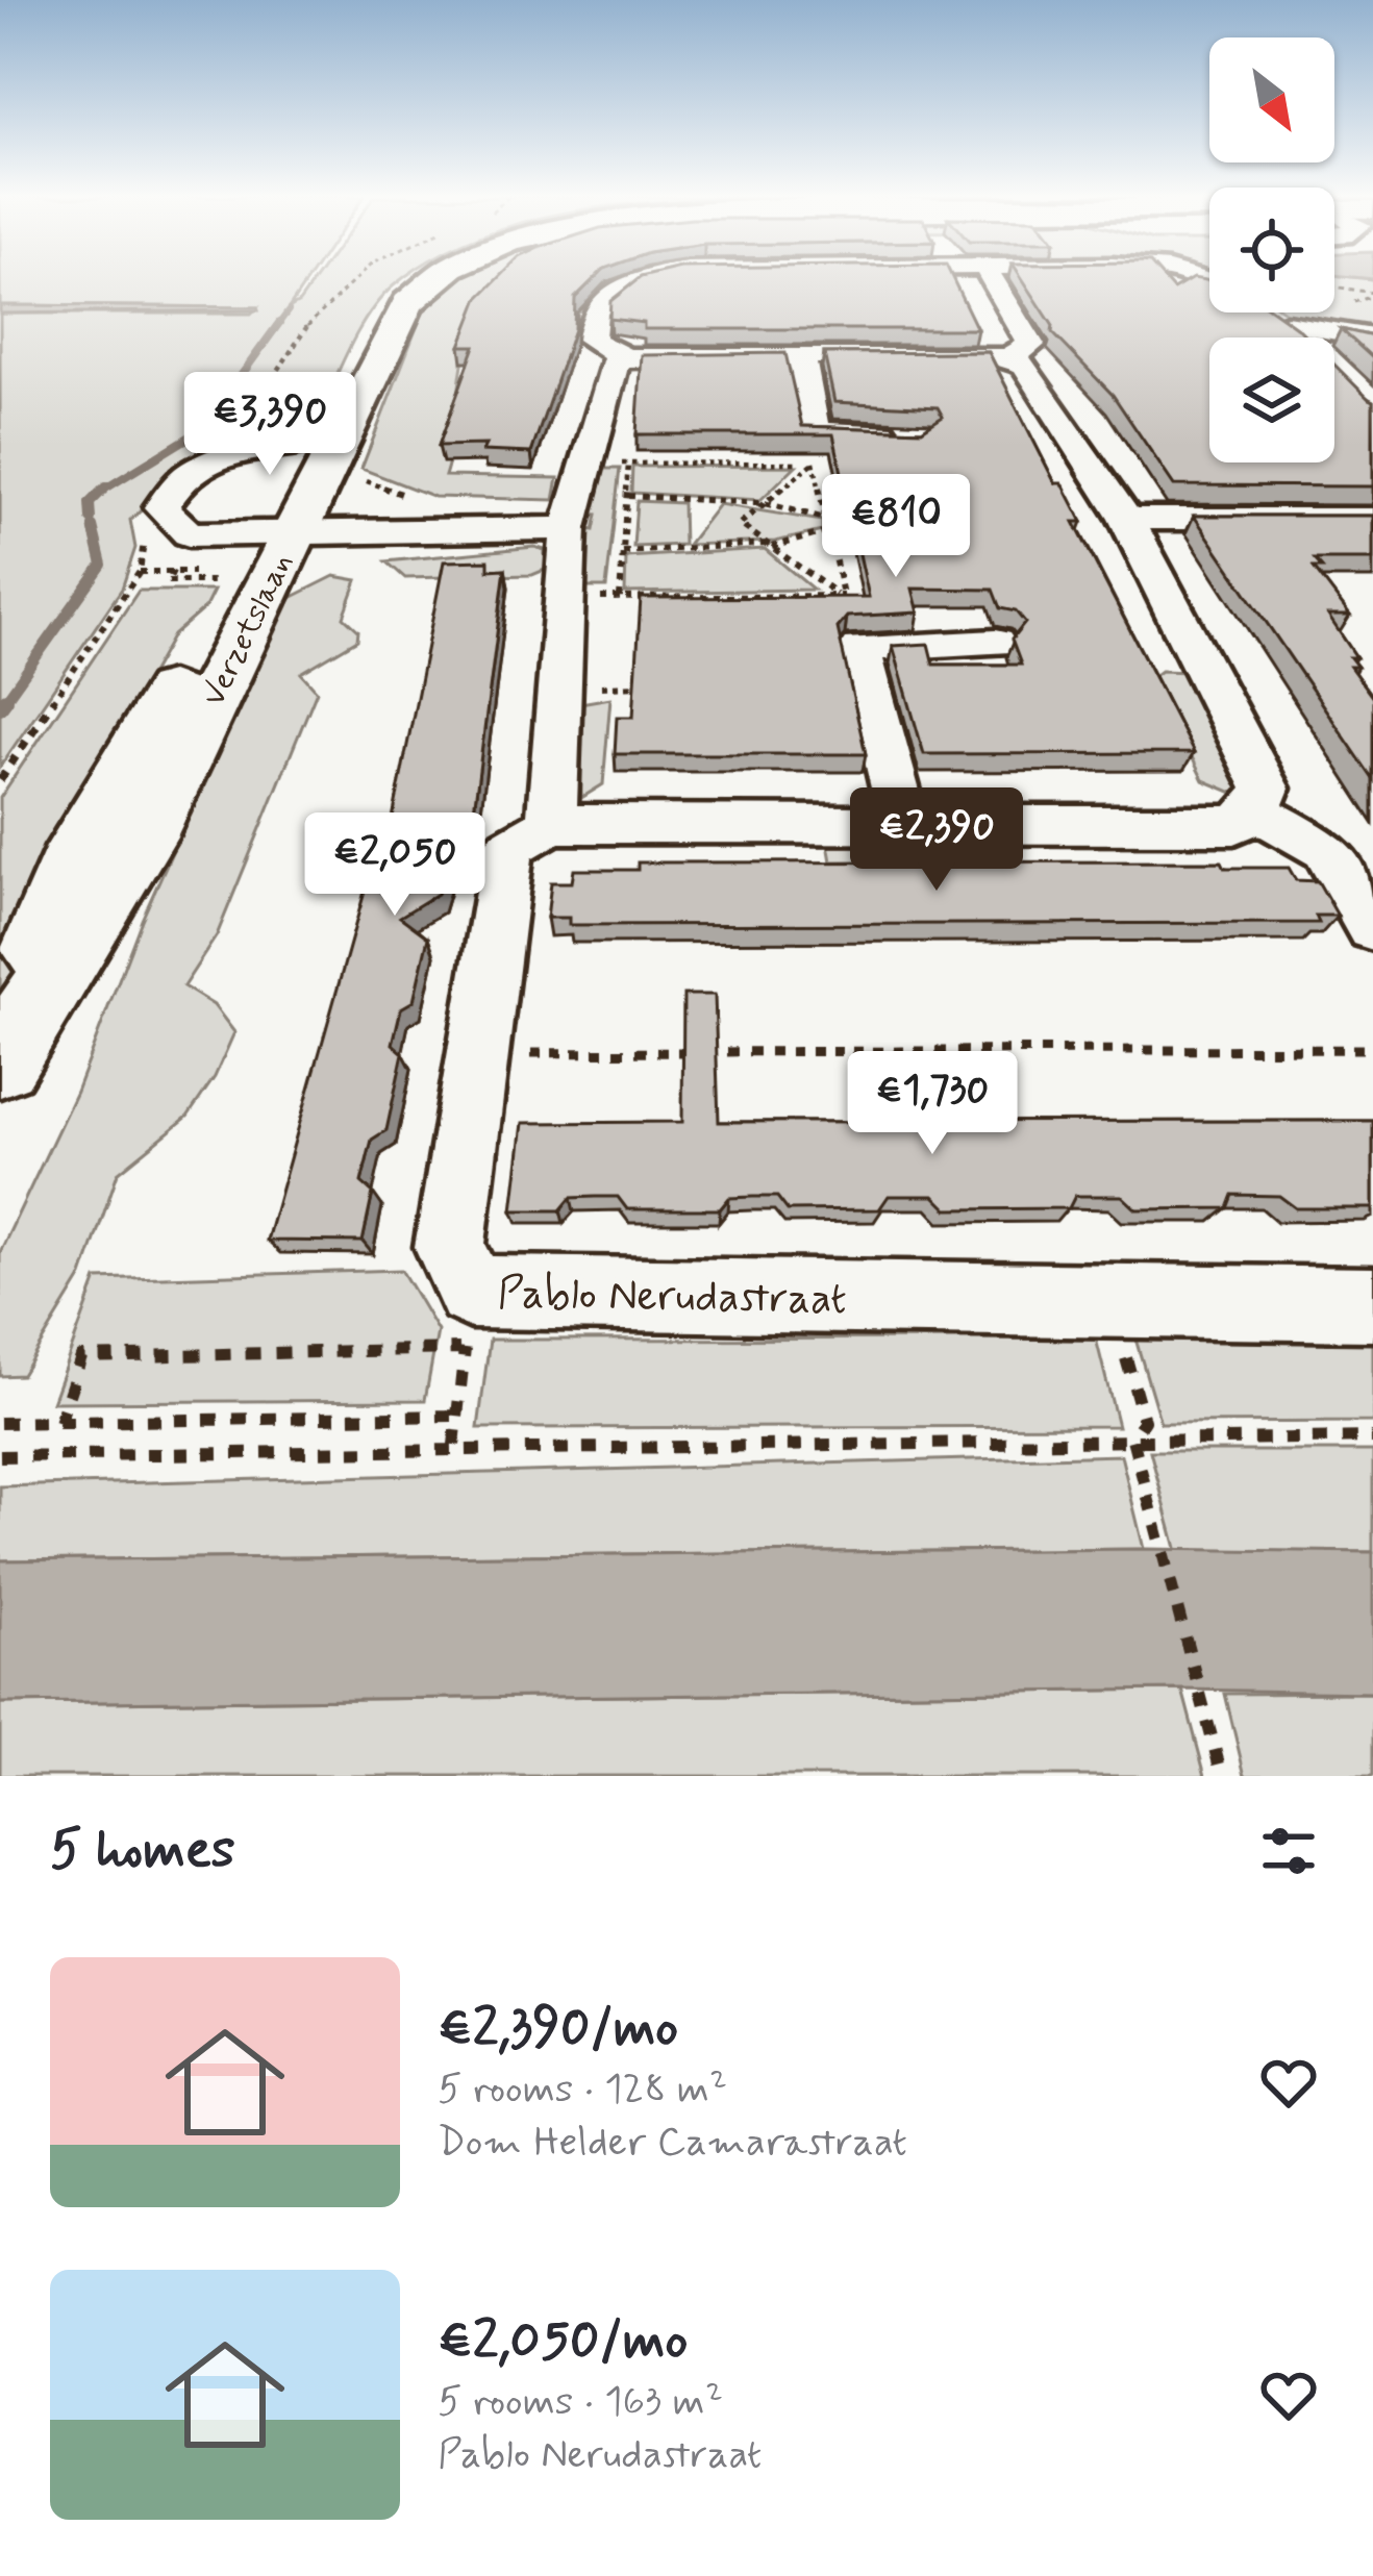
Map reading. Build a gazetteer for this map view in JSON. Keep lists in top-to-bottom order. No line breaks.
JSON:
{"streets":{"main road":["Verzetslaan"],"street":["Pablo Nerudastraat"]},"north":"bottom right","page":{"price":["€3,390","€810","€2,390","€2,050","€1,730"],"heading":"5 homes","list":[{"name":"€2,390/mo","note":"5 rooms · 128 m² · Dom Helder Camarastraat"},{"name":"€2,050/mo","note":"5 rooms · 163 m² · Pablo Nerudastraat"}]}}
